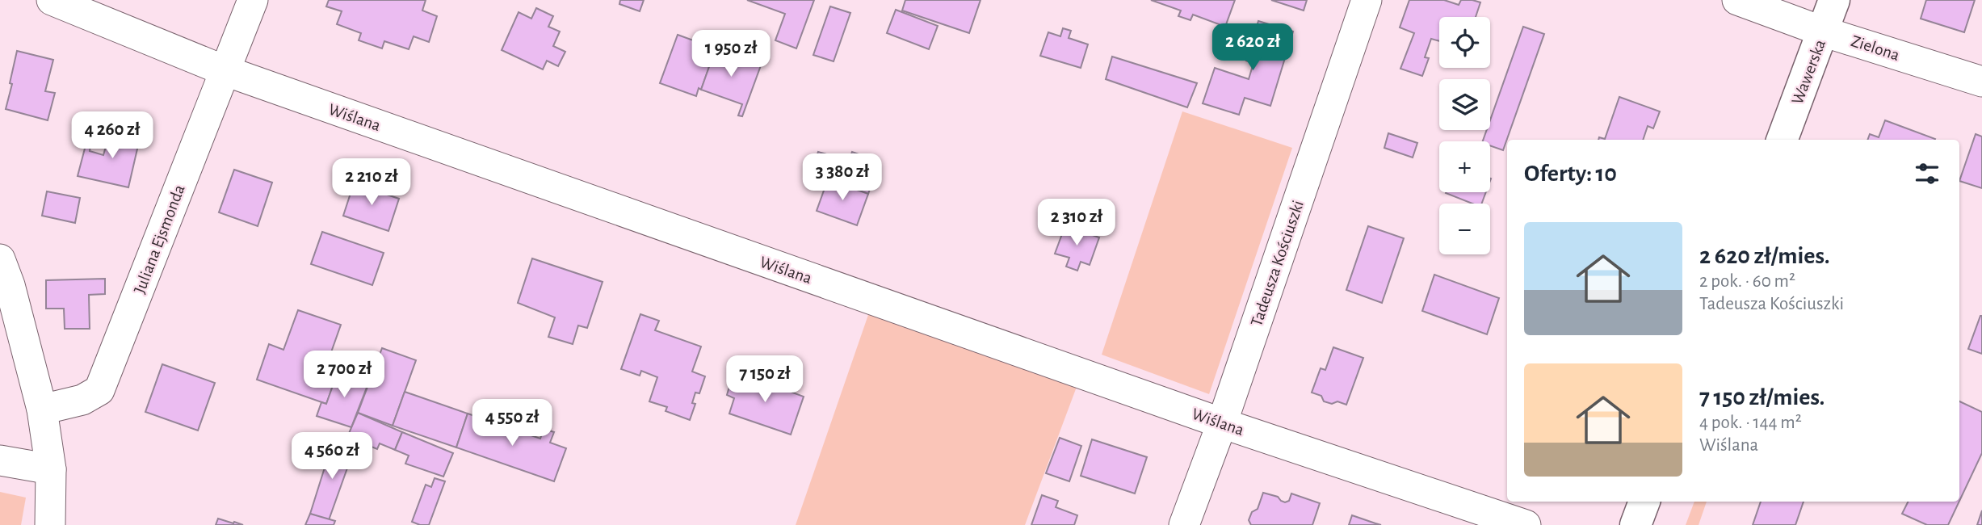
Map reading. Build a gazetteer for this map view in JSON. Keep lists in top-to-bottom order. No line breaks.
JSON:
{"streets":{"street":["Zielona","Wawerska","Wiślana","Juliana Ejsmonda","Tadeusza Kościuszki"]},"crossings":[["Zielona","Wawerska"],["Wiślana","Juliana Ejsmonda"],["Wiślana","Tadeusza Kościuszki"]],"page":{"map_buttons":["+","−"],"price":["2 620 zł","1 950 zł","4 260 zł","3 380 zł","2 210 zł","2 310 zł","2 700 zł","7 150 zł","4 550 zł","4 560 zł"],"heading":"Oferty: 10","list":[{"name":"2 620 zł/mies.","note":"2 pok. · 60 m² · Tadeusza Kościuszki"},{"name":"7 150 zł/mies.","note":"4 pok. · 144 m² · Wiślana"}]}}
